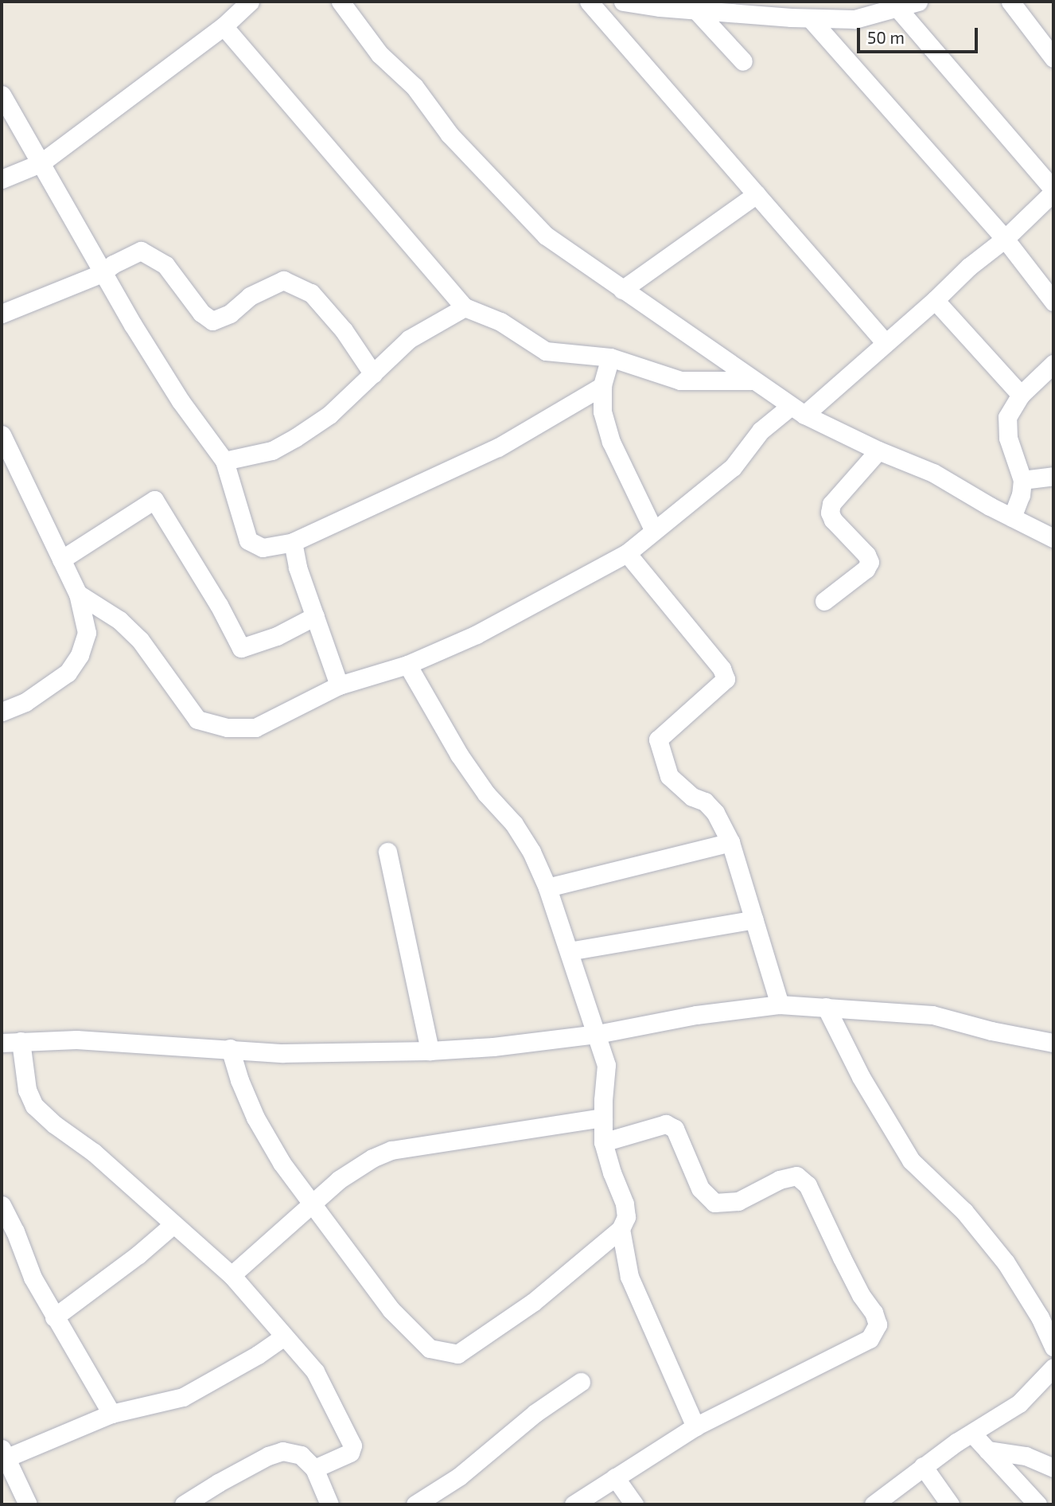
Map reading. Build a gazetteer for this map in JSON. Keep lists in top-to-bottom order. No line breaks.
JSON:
{"scale_bar":"50 m"}
